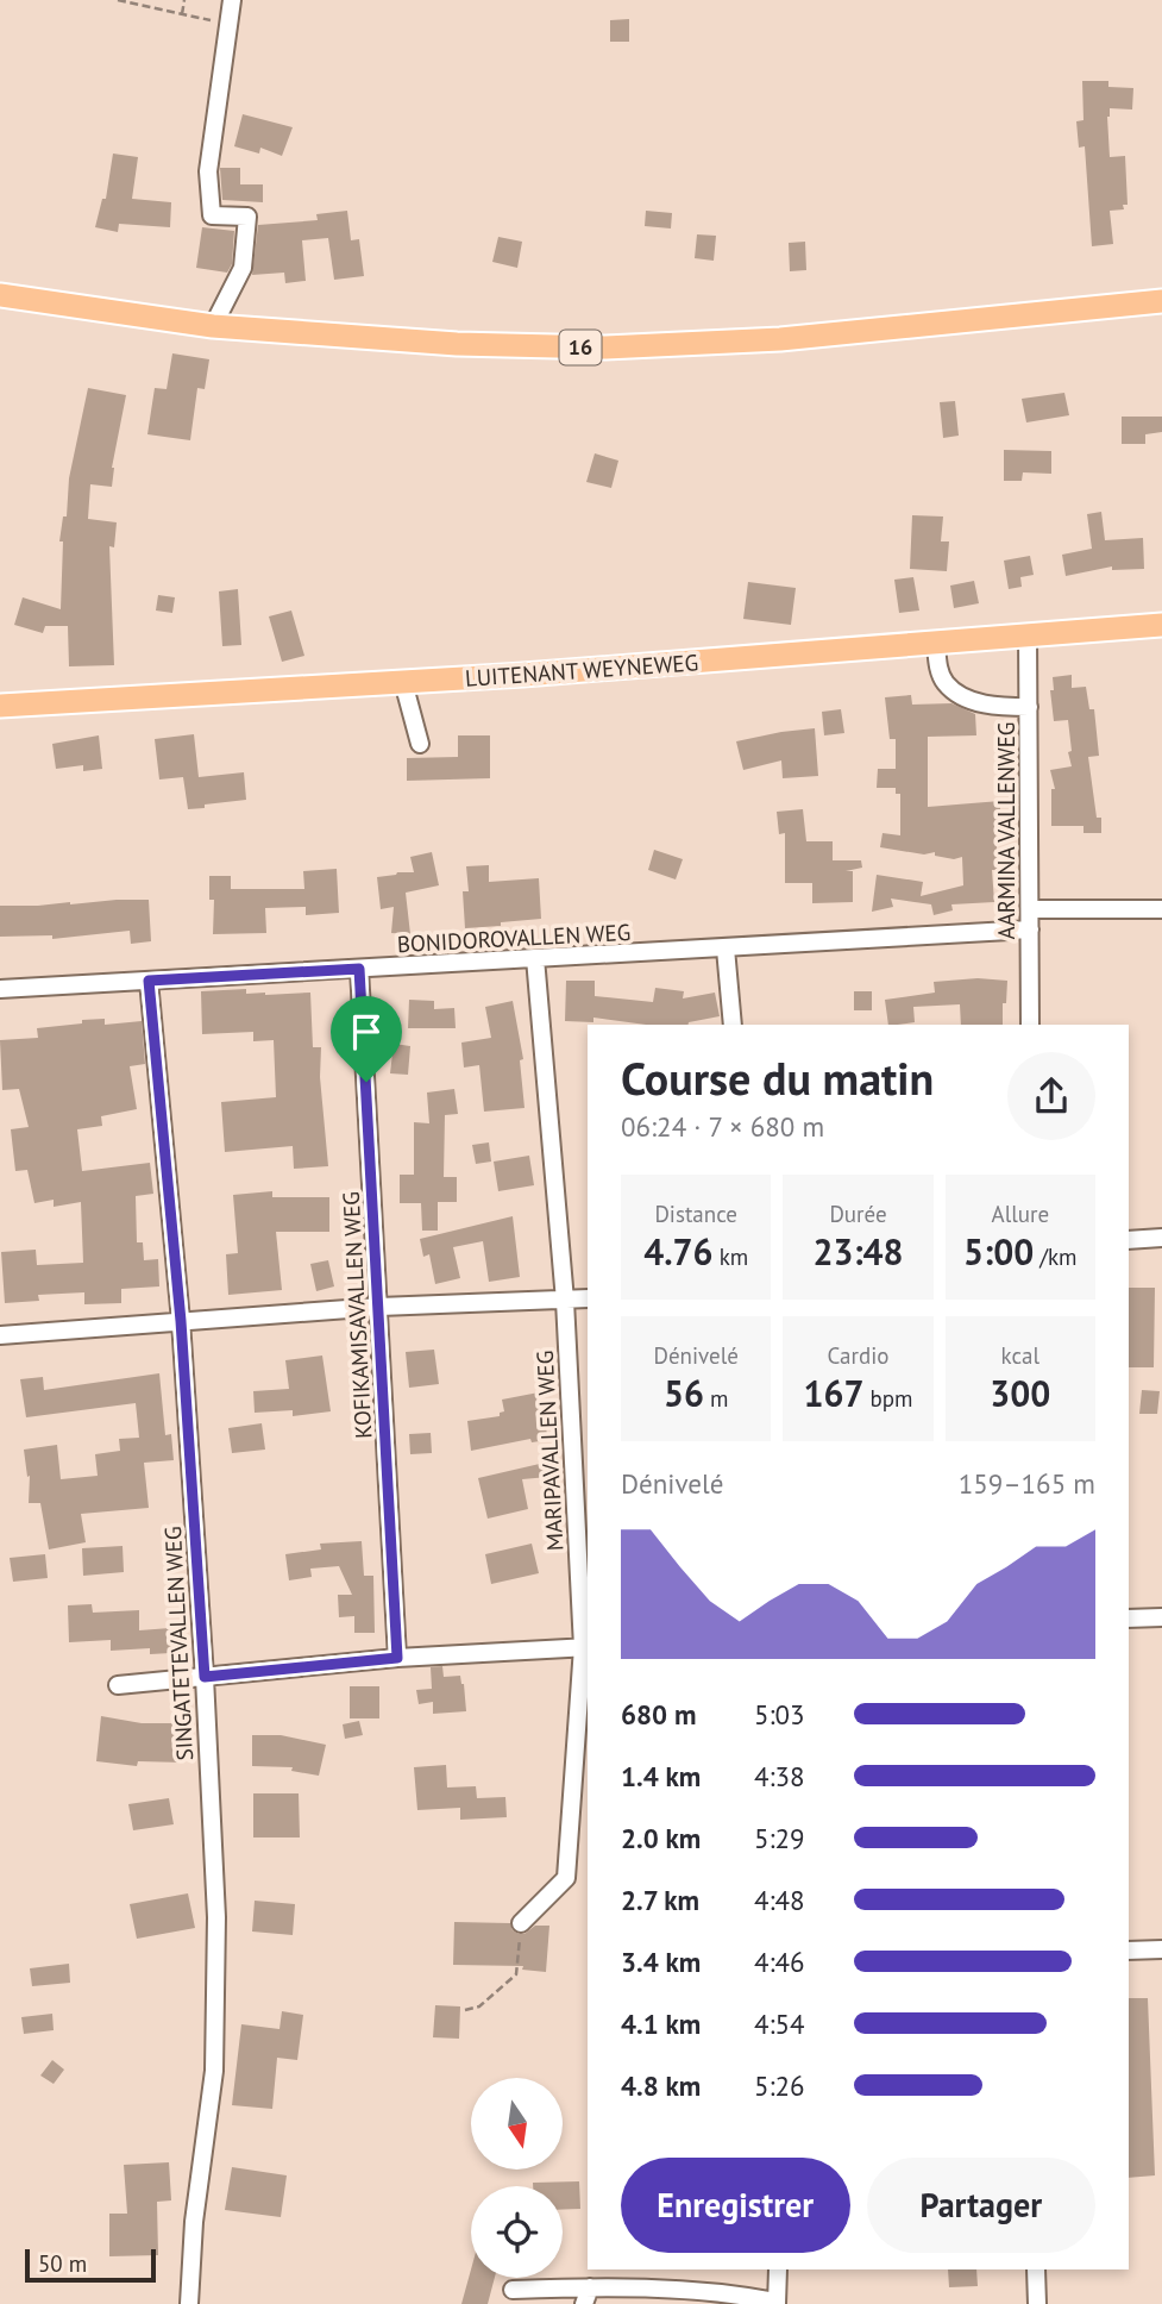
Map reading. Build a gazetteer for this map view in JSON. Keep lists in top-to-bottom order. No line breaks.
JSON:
{"streets":{"main road":["16","LUITENANT WEYNEWEG"],"street":["AARMINA VALLENWEG","BONIDOROVALLEN WEG","KOFIKAMISAVALLEN WEG","MARIPAVALLEN WEG","SINGATETEVALLEN WEG"]},"crossings":[["LUITENANT WEYNEWEG","AARMINA VALLENWEG"],["AARMINA VALLENWEG","BONIDOROVALLEN WEG"],["BONIDOROVALLEN WEG","KOFIKAMISAVALLEN WEG"],["BONIDOROVALLEN WEG","MARIPAVALLEN WEG"],["BONIDOROVALLEN WEG","SINGATETEVALLEN WEG"]],"scale_bar":"50 m","north":"bottom","page":{"heading":["Course du matin","06:24 · 7 × 680 m"],"stats":[["Distance","4.76 km"],["Durée","23:48"],["Allure","5:00 /km"],["Dénivelé","56 m"],["Cardio","167 bpm"],["kcal","300"]],"chart":["Dénivelé","159–165 m"],"list":[{"name":"680 m","note":"5:03"},{"name":"1.4 km","note":"4:38"},{"name":"2.0 km","note":"5:29"},{"name":"2.7 km","note":"4:48"},{"name":"3.4 km","note":"4:46"},{"name":"4.1 km","note":"4:54"},{"name":"4.8 km","note":"5:26"}],"buttons":["Enregistrer","Partager"],"scale":"50 m"}}
